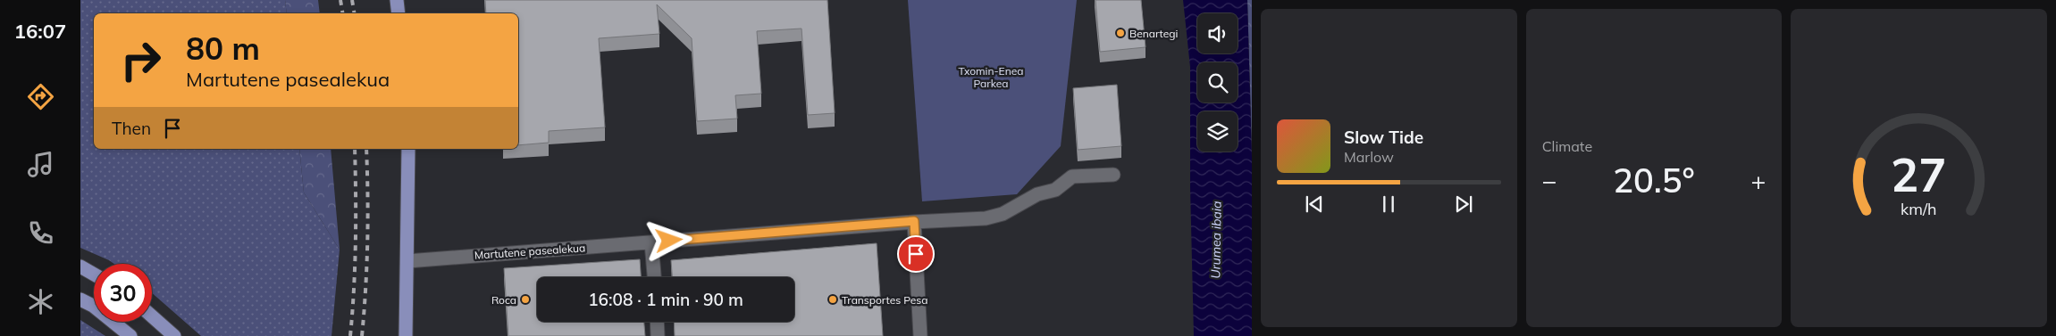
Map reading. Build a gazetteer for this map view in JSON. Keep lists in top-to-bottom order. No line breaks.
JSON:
{"streets":{"street":["Martutene pasealekua"]},"water":["Urumea ibaia"],"parks":["Txomin-Enea Parkea"],"places":["Benartegi","Roca","Transportes Pesa"],"page":{"tabs":"16:07","tile":"Climate","turn":["80 m","Martutene pasealekua"],"then":"Then","song":["Slow Tide","Marlow"],"heat":["−","20.5°","+"],"limit":"30","trip":"16:08 · 1 min · 90 m","gauge":["27","km/h"]}}
